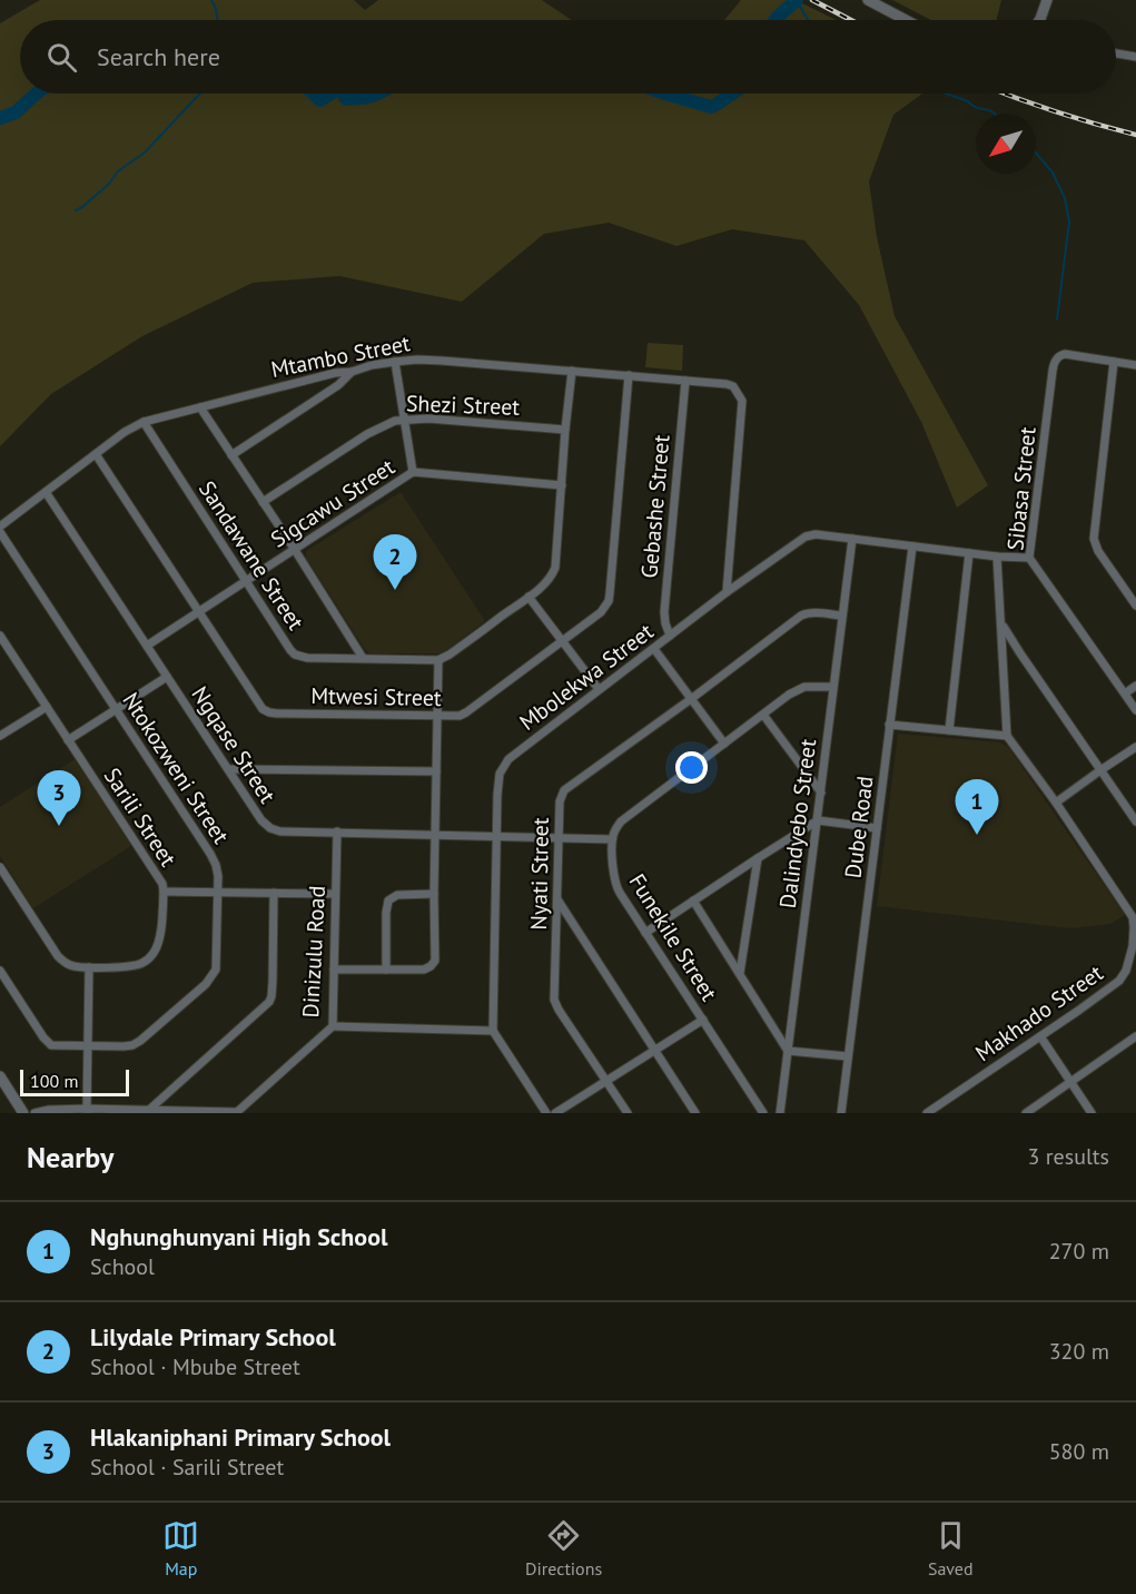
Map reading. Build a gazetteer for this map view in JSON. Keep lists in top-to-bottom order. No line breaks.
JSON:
{"streets":{"street":["Mtambo Street","Shezi Street","Sibasa Street","Sigcawu Street","Gebashe Street","Sandawane Street","Mbolekwa Street","Mtwesi Street","Ngqase Street","Ntokozweni Street","Sarili Street","Dalindyebo Street","Dube Road","Nyati Street","Funekile Street","Dinizulu Road","Makhado Street"]},"crossings":[["Mtambo Street","Gebashe Street"],["Mtambo Street","Sandawane Street"],["Mtambo Street","Mbolekwa Street"],["Mtambo Street","Mtwesi Street"],["Mtambo Street","Ngqase Street"],["Sibasa Street","Mbolekwa Street"],["Sigcawu Street","Sandawane Street"],["Sigcawu Street","Mtwesi Street"],["Sigcawu Street","Ngqase Street"],["Gebashe Street","Mbolekwa Street"],["Mbolekwa Street","Ngqase Street"],["Mbolekwa Street","Dalindyebo Street"],["Mbolekwa Street","Dube Road"],["Ngqase Street","Nyati Street"],["Ngqase Street","Funekile Street"],["Ngqase Street","Dinizulu Road"],["Dalindyebo Street","Nyati Street"]],"scale_bar":"100 m","north":"bottom left","page":{"search":"Search here","pins":["2","3","1"],"scale":"100 m","heading":["Nearby","3 results"],"list":[{"mark":"1","name":"Nghunghunyani High School","note":"School","value":"270 m"},{"mark":"2","name":"Lilydale Primary School","note":"School · Mbube Street","value":"320 m"},{"mark":"3","name":"Hlakaniphani Primary School","note":"School · Sarili Street","value":"580 m"}],"nav":["Map","Directions","Saved"]}}
